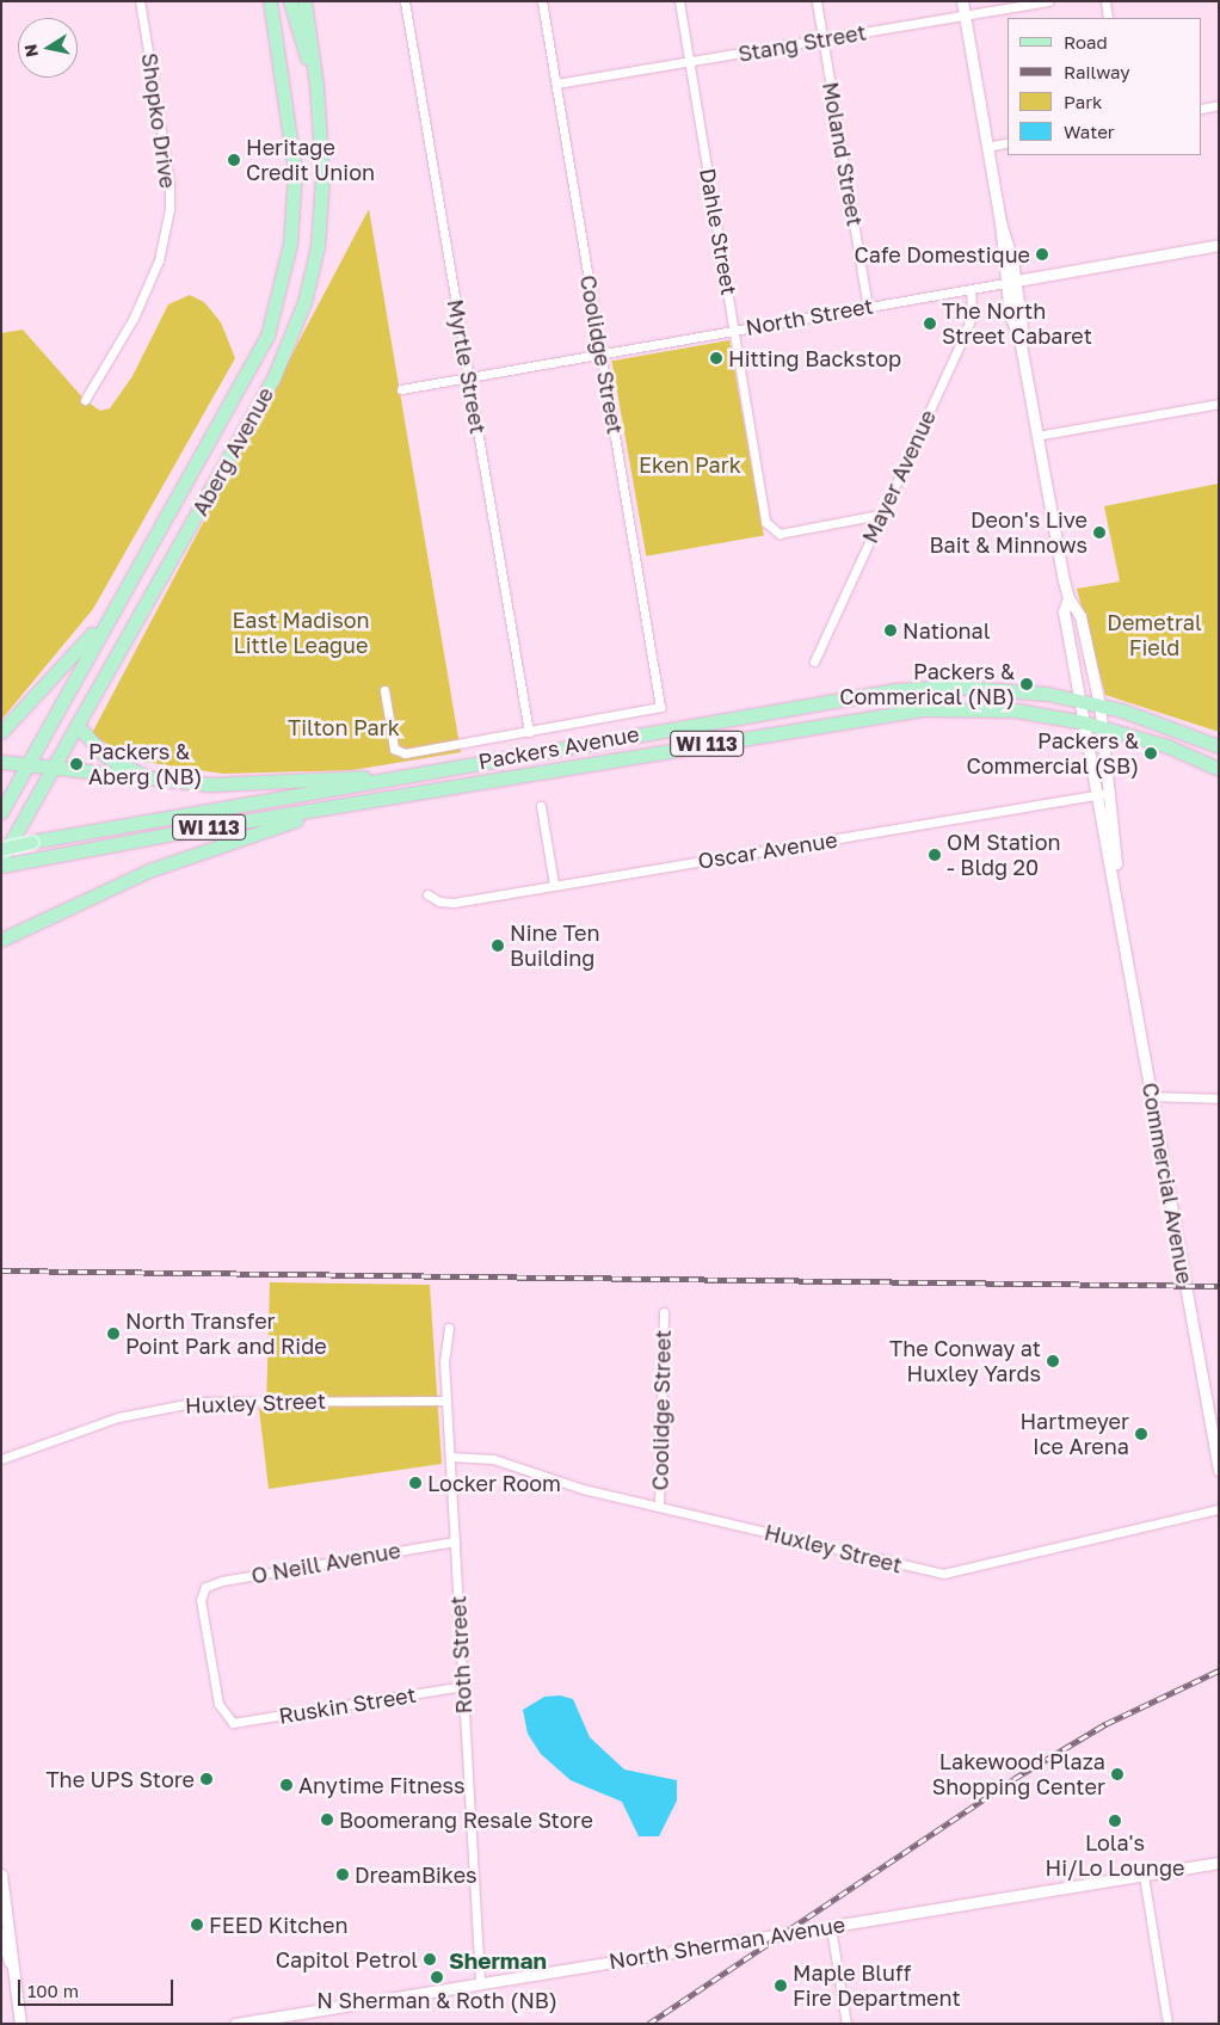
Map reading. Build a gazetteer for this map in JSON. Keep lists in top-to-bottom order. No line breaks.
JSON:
{"streets":{"main road":["Aberg Avenue","WI 113","Packers Avenue"],"street":["Stang Street","Shopko Drive","Moland Street","Dahle Street","North Street","Coolidge Street","Myrtle Street","Mayer Avenue","Oscar Avenue","Commercial Avenue","Huxley Street","O Neill Avenue","Roth Street","Ruskin Street","North Sherman Avenue"]},"crossings":[["Stang Street","Moland Street"],["Stang Street","Dahle Street"],["Stang Street","Coolidge Street"],["Stang Street","Commercial Avenue"],["Moland Street","North Street"],["Dahle Street","North Street"],["Dahle Street","Mayer Avenue"],["North Street","Coolidge Street"],["North Street","Myrtle Street"],["North Street","Mayer Avenue"],["North Street","Commercial Avenue"],["Coolidge Street","Myrtle Street"],["Coolidge Street","Huxley Street"],["Packers Avenue","Commercial Avenue"],["Oscar Avenue","Commercial Avenue"],["Huxley Street","Roth Street"],["O Neill Avenue","Roth Street"],["O Neill Avenue","Ruskin Street"],["Roth Street","Ruskin Street"],["Roth Street","North Sherman Avenue"]],"districts":["Sherman"],"parks":["Eken Park","East Madison Little League","Demetral Field","Tilton Park"],"places":["Heritage Credit Union","Cafe Domestique","The North Street Cabaret","Hitting Backstop","Deon's Live Bait & Minnows","National","Packers & Commerical (NB)","Packers & Commercial (SB)","Packers & Aberg (NB)","OM Station - Bldg 20","Nine Ten Building","North Transfer Point Park and Ride","The Conway at Huxley Yards","Hartmeyer Ice Arena","Locker Room","Lakewood Plaza Shopping Center","The UPS Store","Anytime Fitness","Boomerang Resale Store","Lola's Hi/Lo Lounge","DreamBikes","FEED Kitchen","Capitol Petrol","N Sherman & Roth (NB)","Maple Bluff Fire Department"],"legend":["Road","Railway","Park","Water"],"scale_bar":"100 m","north":"left"}
